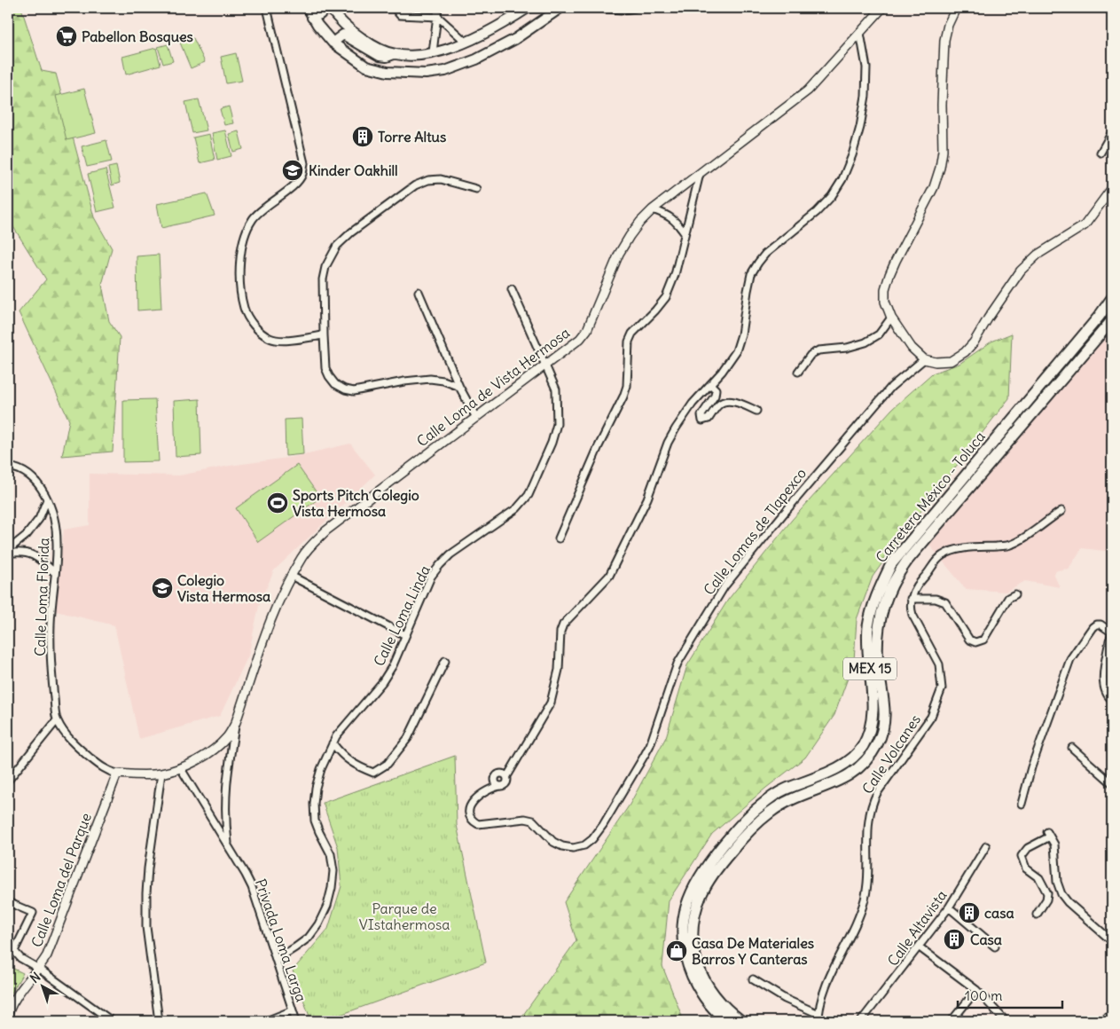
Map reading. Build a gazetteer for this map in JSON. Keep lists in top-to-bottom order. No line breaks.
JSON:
{"streets":{"main road":["Carretera México - Toluca","MEX 15"],"street":["Calle Loma de Vista Hermosa","Calle Lomas de Tlapexco","Calle Loma Florida","Calle Loma Linda","Calle Volcanes","Calle Loma del Parque","Calle Altavista","Privada Loma Larga"]},"crossings":[["Calle Loma de Vista Hermosa","Calle Loma Linda"],["Calle Loma de Vista Hermosa","Calle Loma del Parque"],["Calle Loma de Vista Hermosa","Privada Loma Larga"],["Calle Loma Linda","Privada Loma Larga"]],"parks":["Parque de VIstahermosa"],"places":{"supermarket":["Pabellon Bosques"],"building":["Torre Altus","casa","Casa"],"school or university":["Kinder Oakhill","Colegio Vista Hermosa"],"sports":["Sports Pitch Colegio Vista Hermosa"],"shop":["Casa De Materiales Barros Y Canteras"]},"scale_bar":"100 m","north":"top left"}
